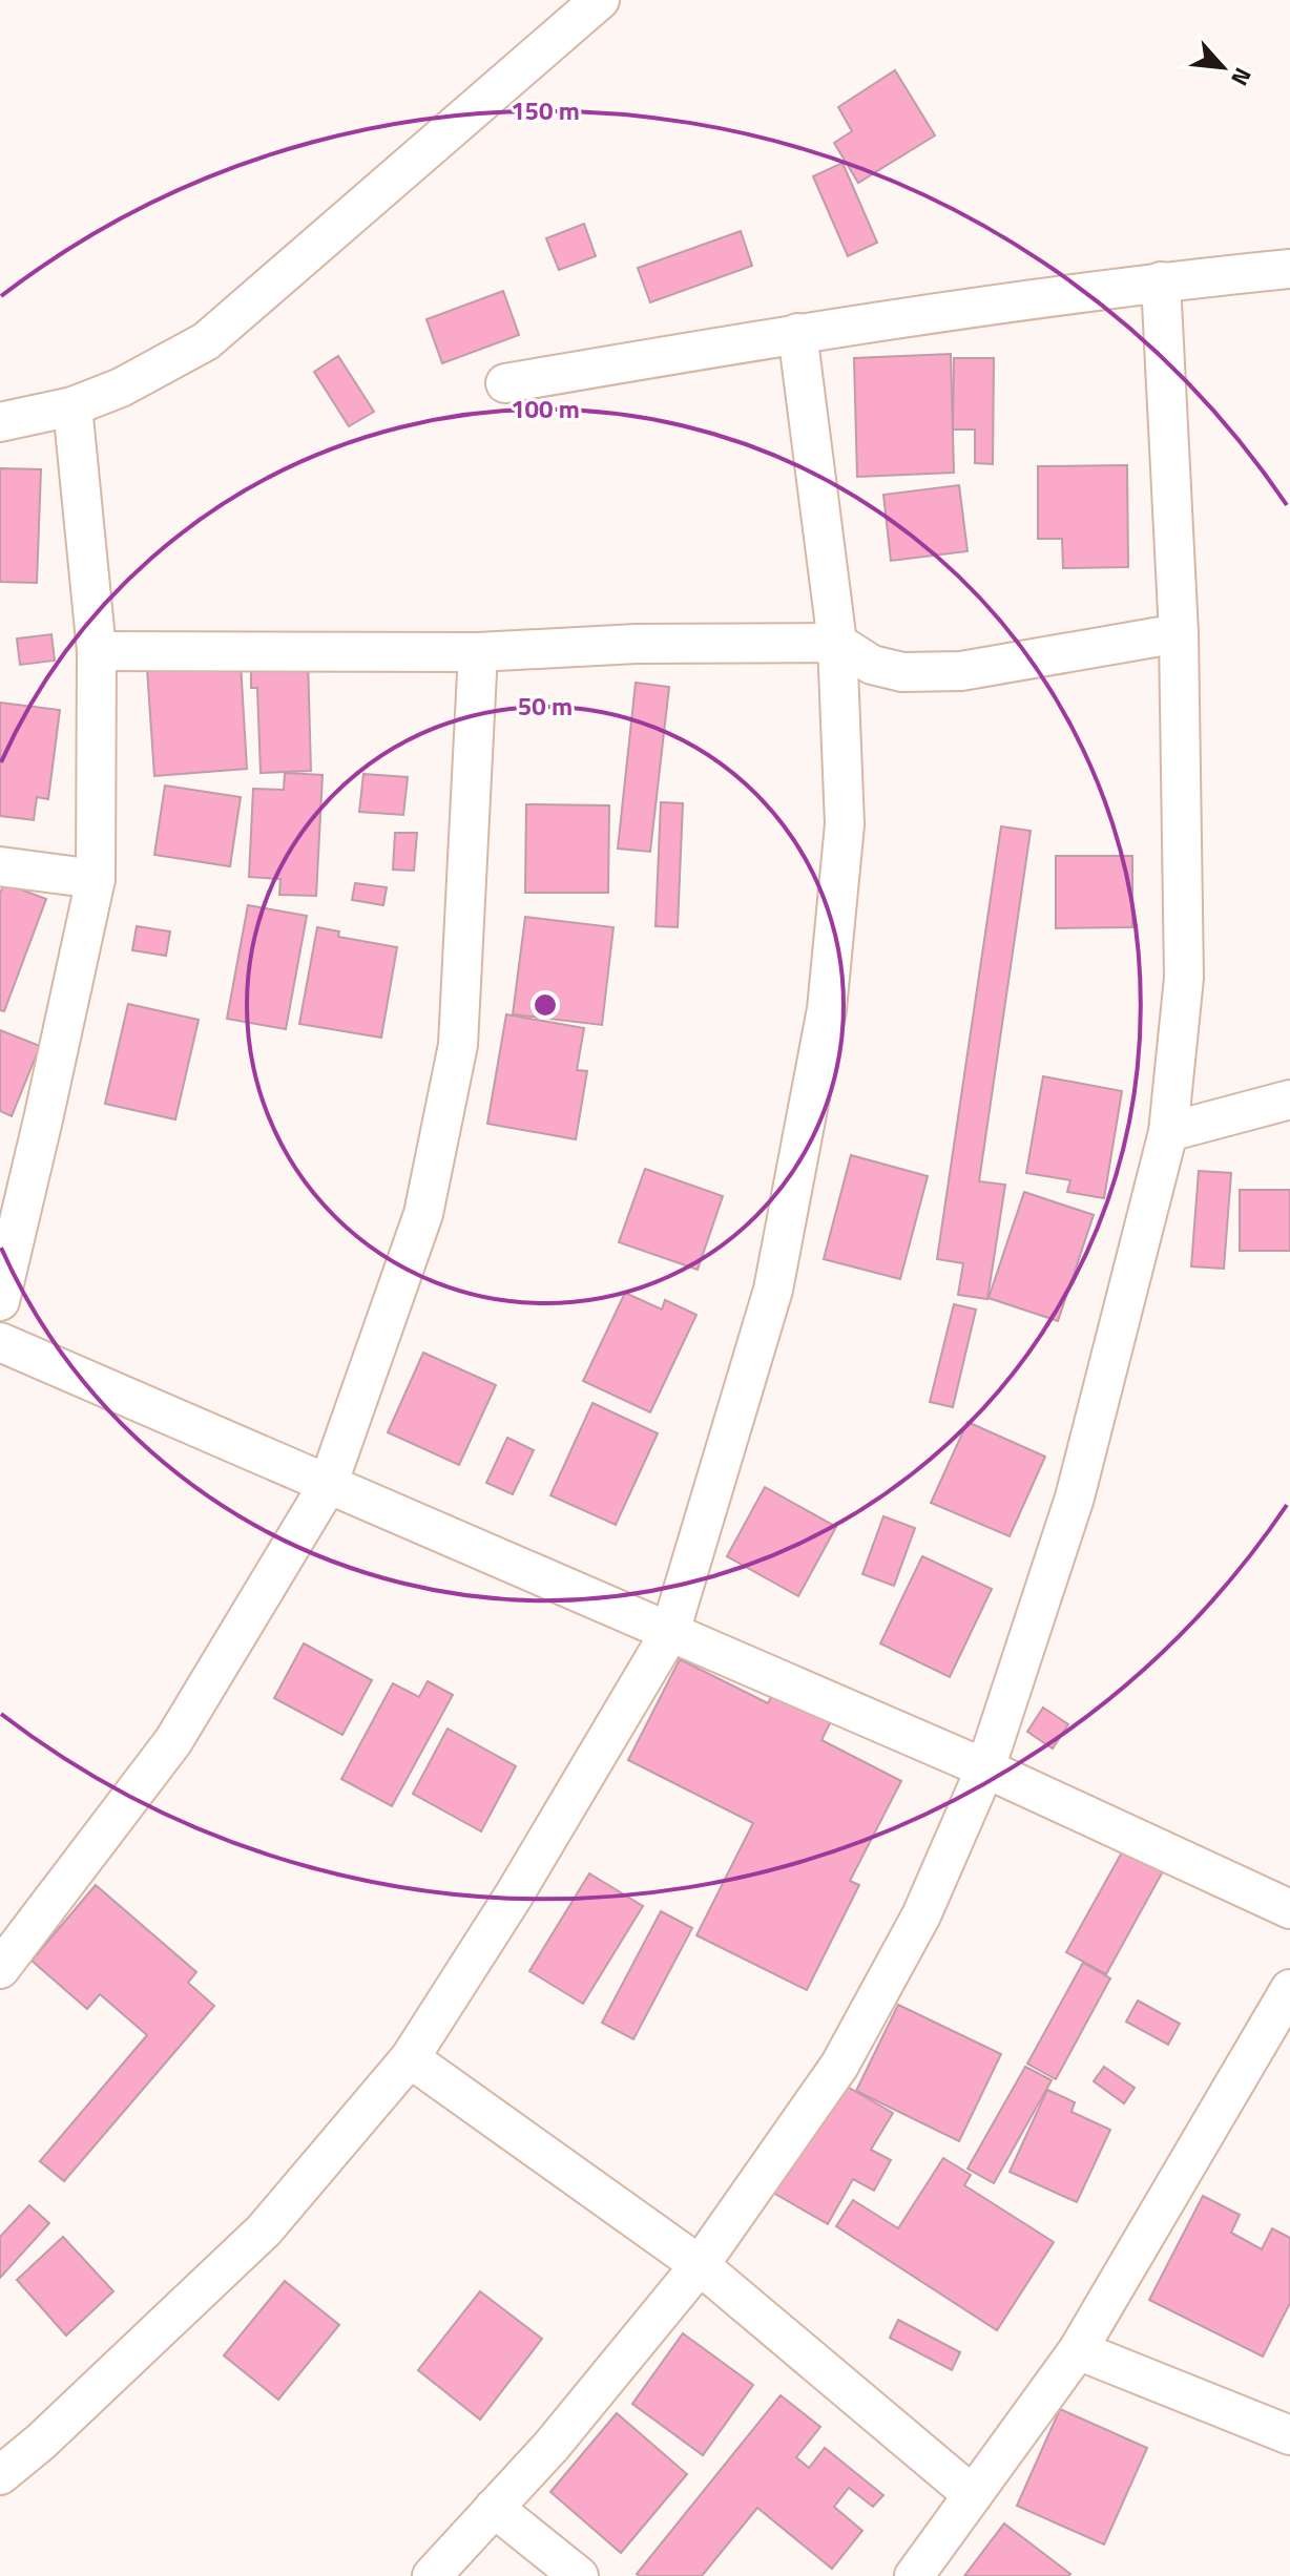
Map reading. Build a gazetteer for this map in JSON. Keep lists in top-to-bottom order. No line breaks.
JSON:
{"north":"bottom right","rings":["150 m","100 m","50 m"]}
